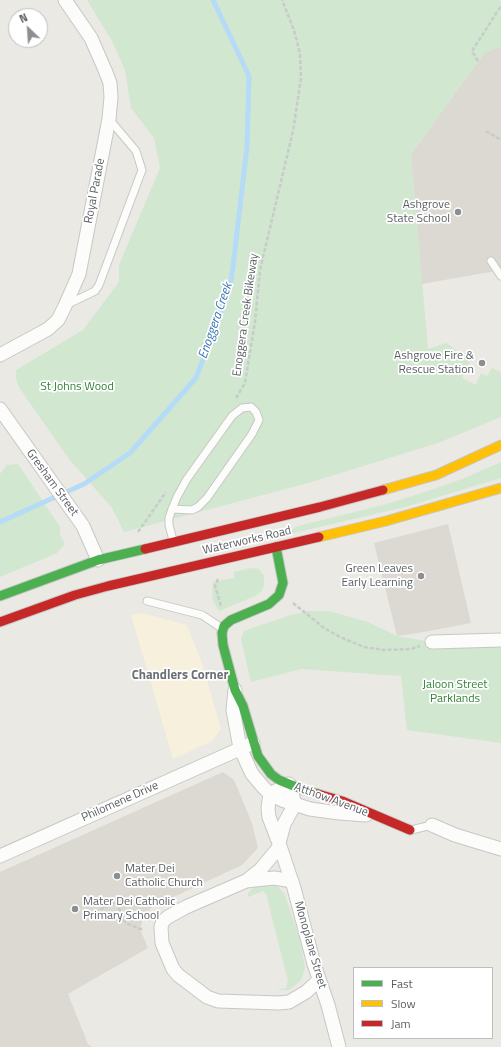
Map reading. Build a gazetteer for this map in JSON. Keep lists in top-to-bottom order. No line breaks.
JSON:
{"streets":{"main road":["Waterworks Road","Atthow Avenue"],"street":["Royal Parade","Gresham Street","Philomene Drive","Monoplane Street"],"path":["Enoggera Creek Bikeway"]},"crossings":[["Gresham Street","Waterworks Road"]],"districts":["Chandlers Corner"],"water":["Enoggera Creek"],"parks":["St Johns Wood","Jaloon Street Parklands"],"places":["Ashgrove State School","Ashgrove Fire & Rescue Station","Green Leaves Early Learning","Mater Dei Catholic Church","Mater Dei Catholic Primary School"],"legend":["Fast","Slow","Jam"],"north":"top left"}
